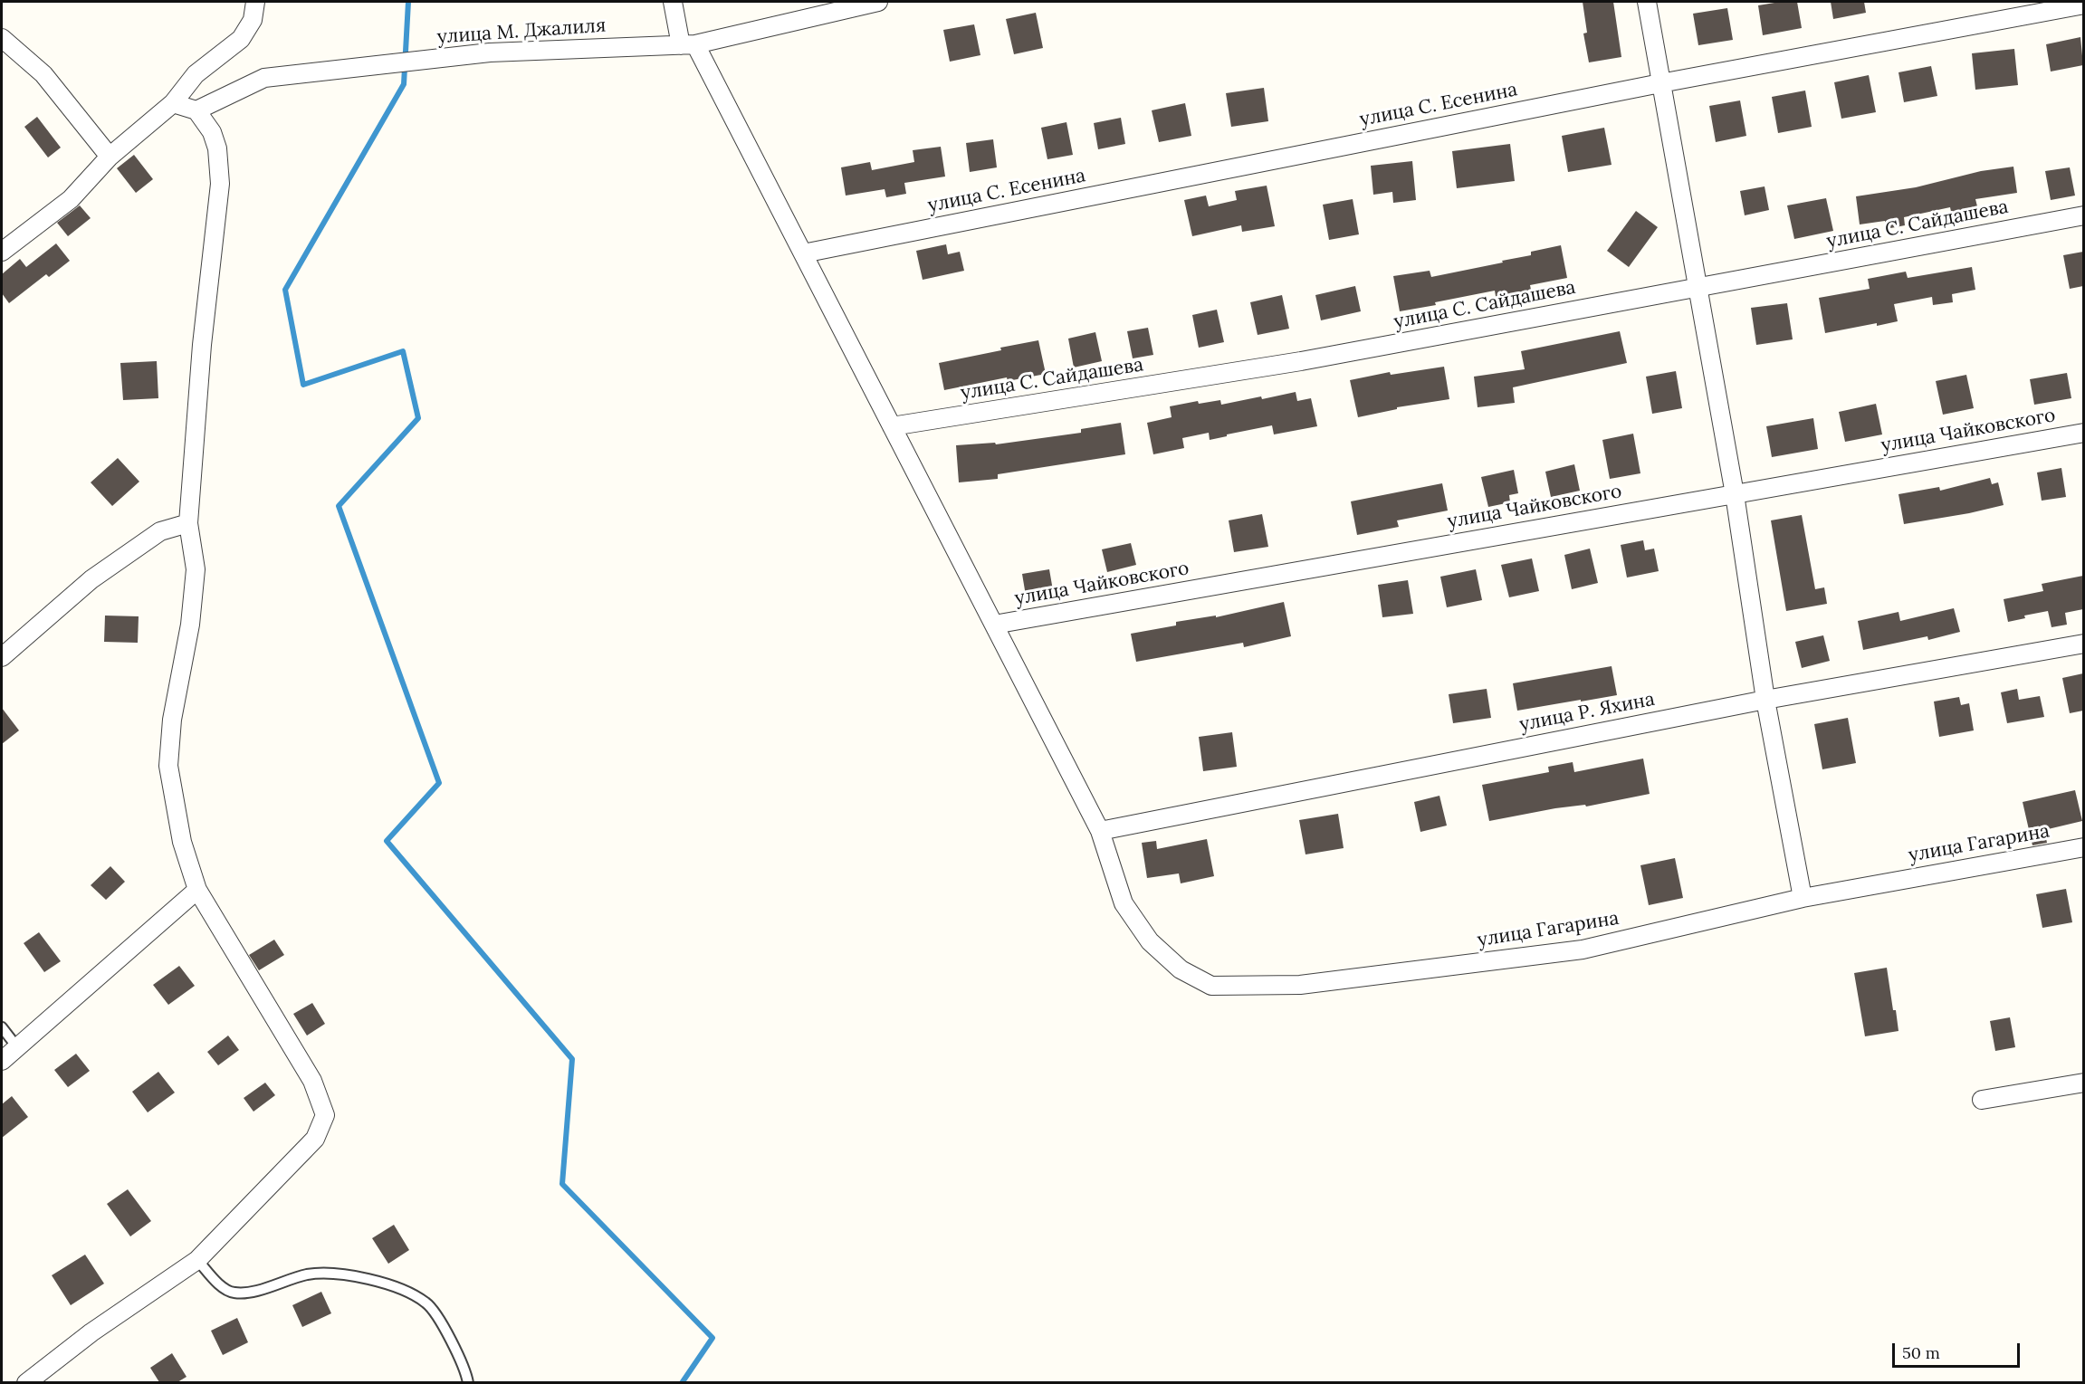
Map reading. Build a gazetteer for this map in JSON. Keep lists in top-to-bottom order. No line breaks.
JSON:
{"streets":{"street":["улица М. Джалиля","улица С. Есенина","улица С. Сайдашева","улица Чайковского","улица Р. Яхина","улица Гагарина"]},"crossings":[["улица М. Джалиля","улица Гагарина"],["улица С. Есенина","улица Гагарина"],["улица С. Сайдашева","улица Гагарина"],["улица Чайковского","улица Гагарина"],["улица Р. Яхина","улица Гагарина"]],"scale_bar":"50 m"}
